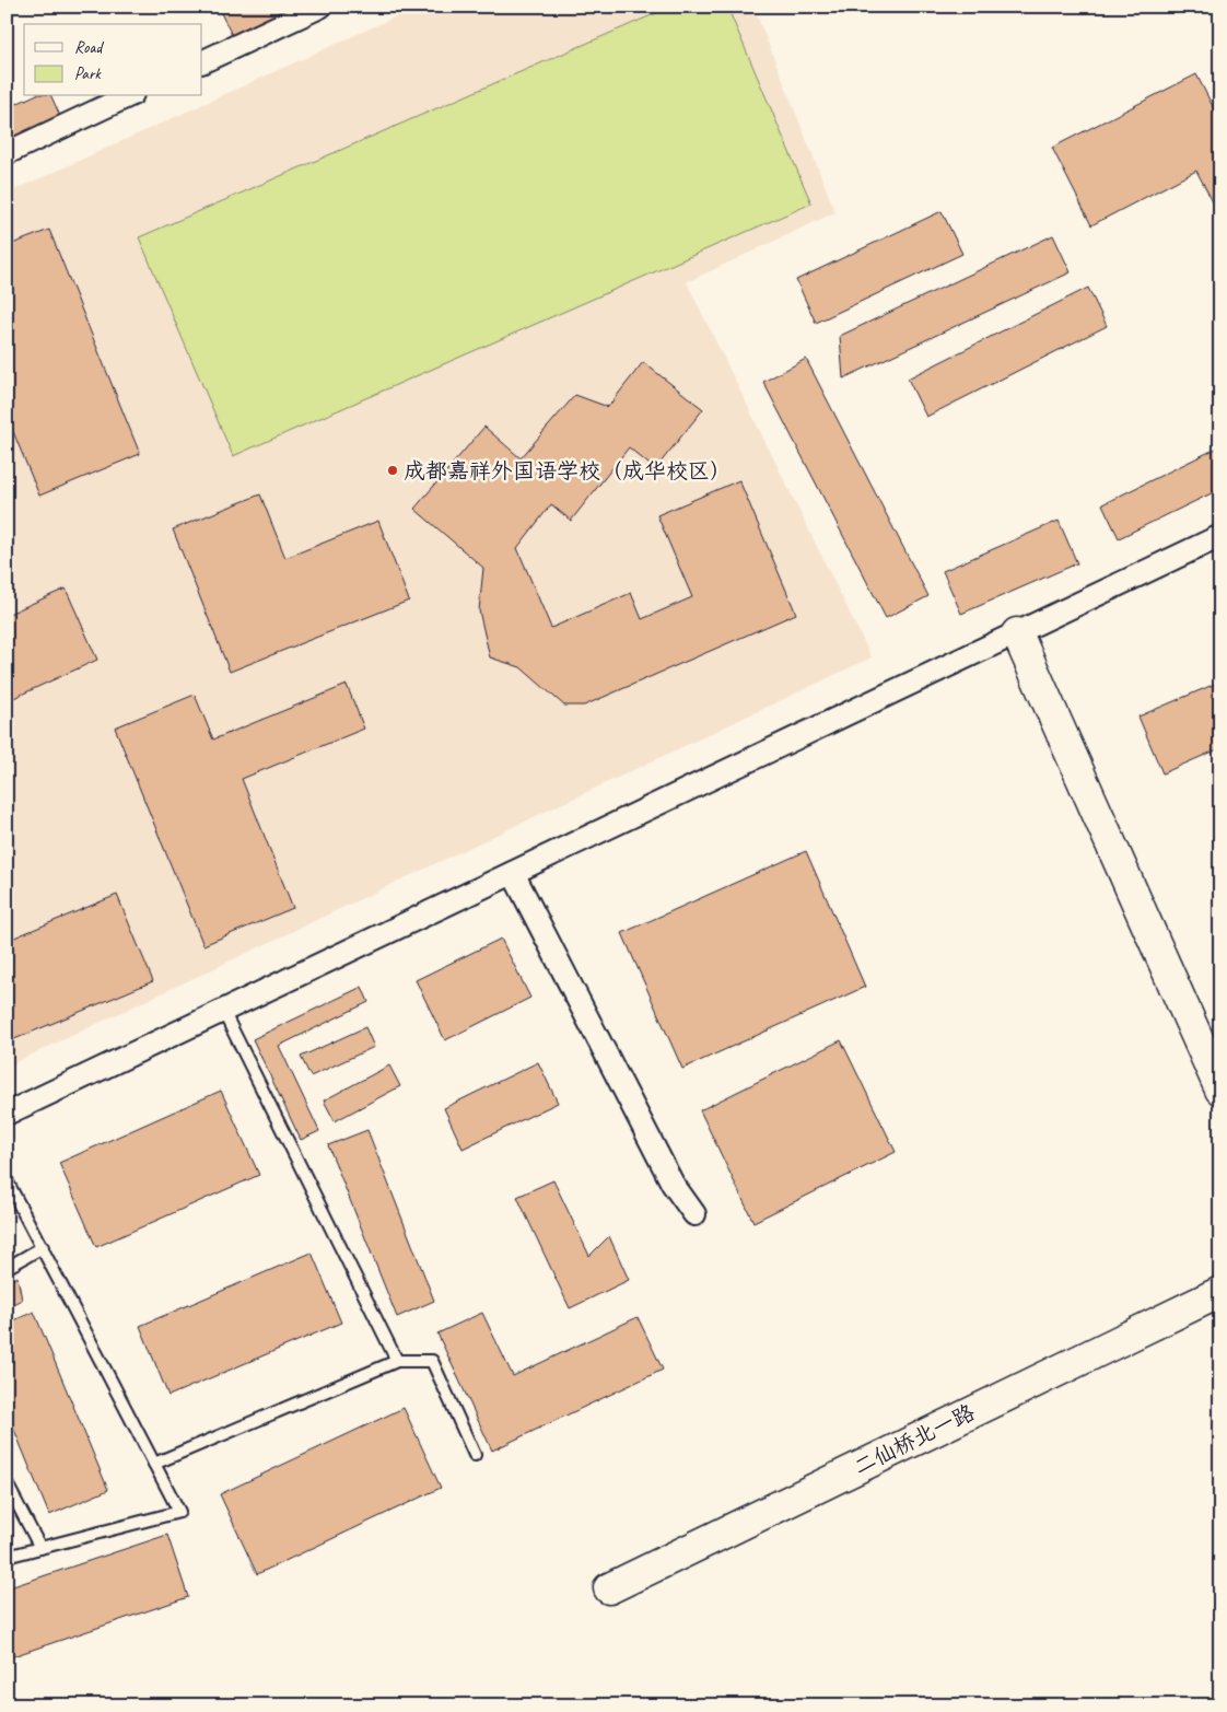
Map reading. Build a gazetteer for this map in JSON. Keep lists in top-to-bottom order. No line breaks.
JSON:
{"streets":{"street":["二仙桥北一路"]},"places":["成都嘉祥外国语学校（成华校区）"],"legend":["Road","Park"]}
